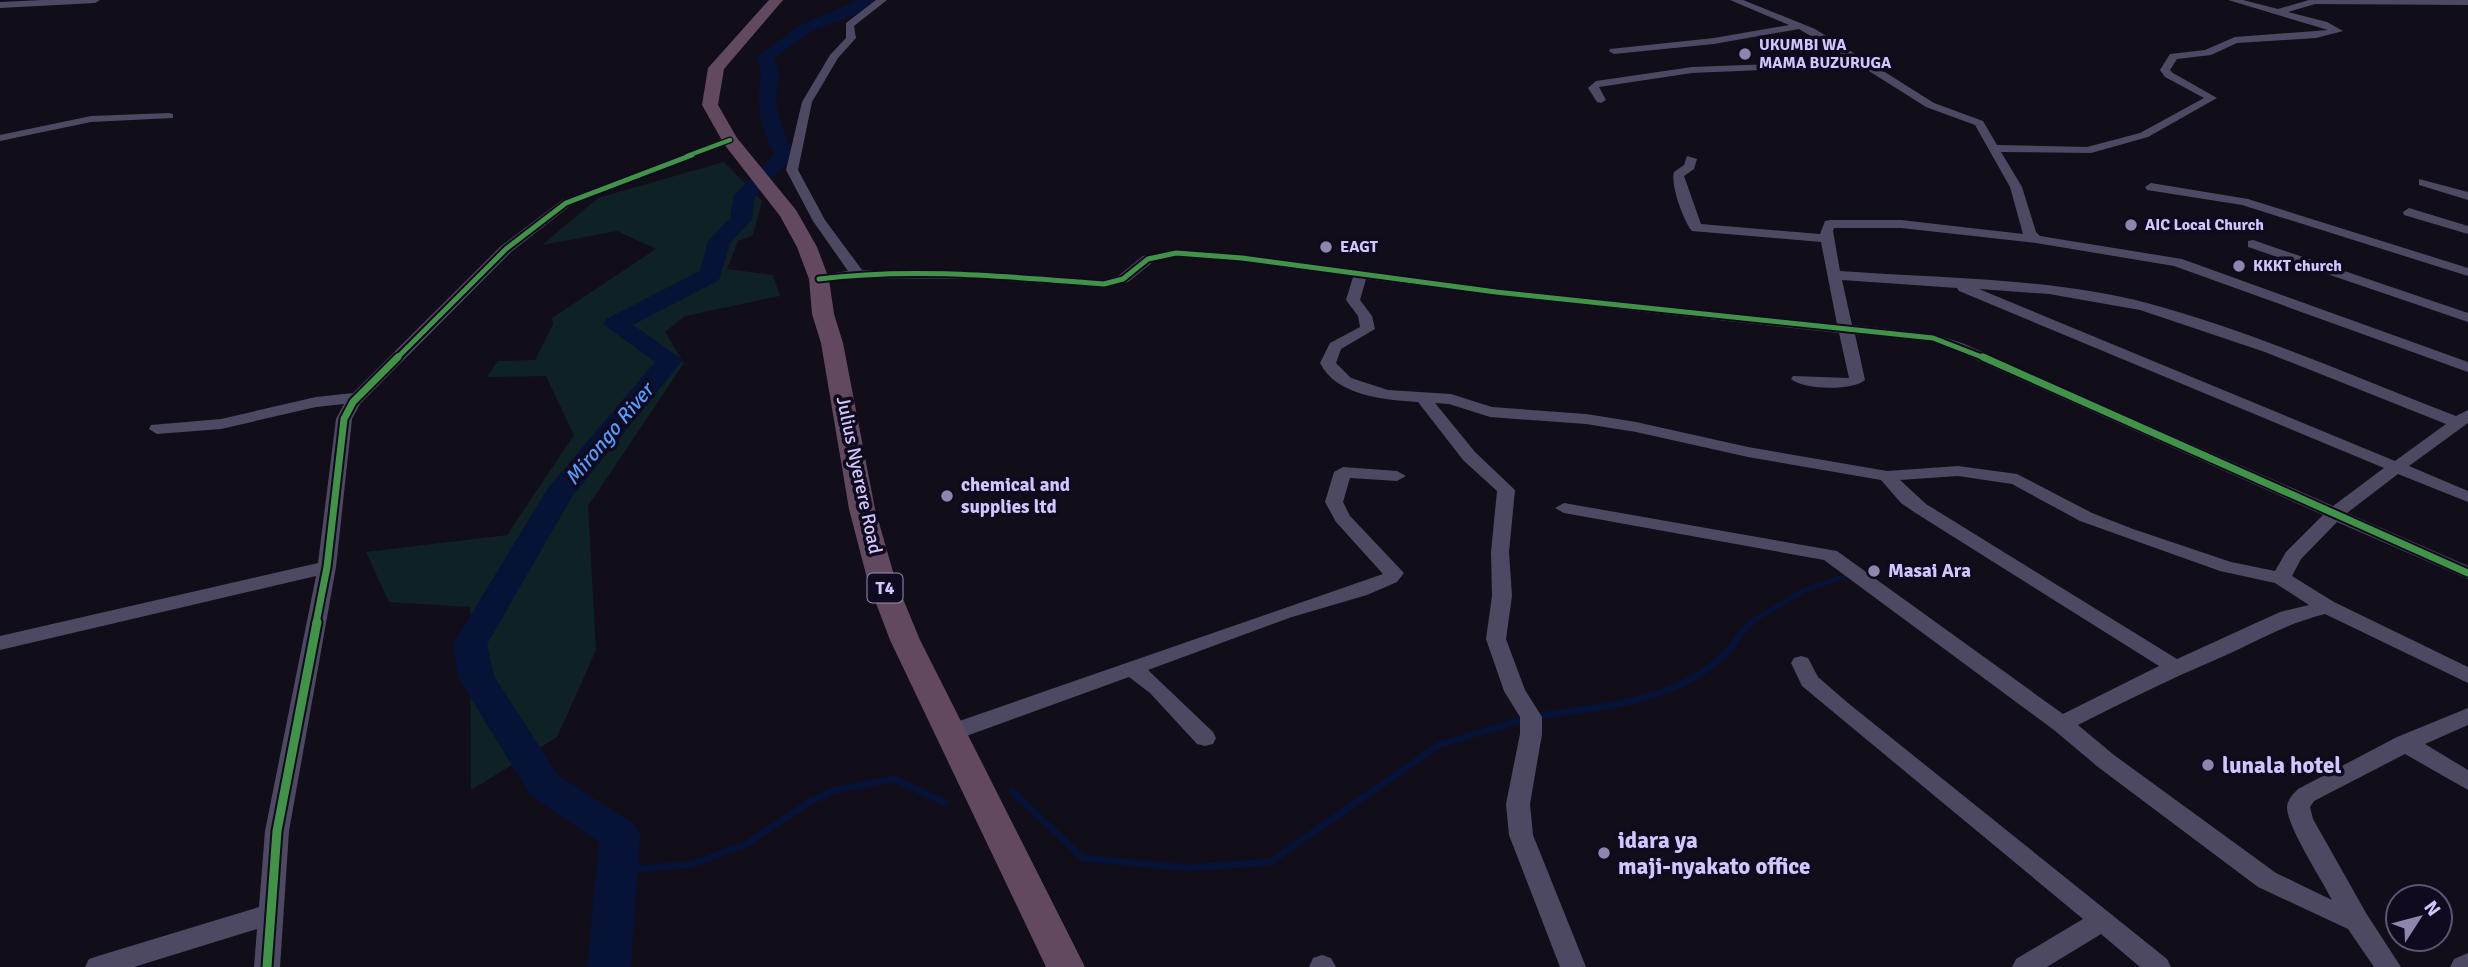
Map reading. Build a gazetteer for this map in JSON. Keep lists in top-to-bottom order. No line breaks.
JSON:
{"streets":{"highway":["Julius Nyerere Road","T4"]},"water":["Mirongo River"],"places":["UKUMBI WA MAMA BUZURUGA","AIC Local Church","EAGT","KKKT church","chemical and supplies ltd","Masai Ara","lunala hotel","idara ya maji-nyakato office"],"north":"top right"}
